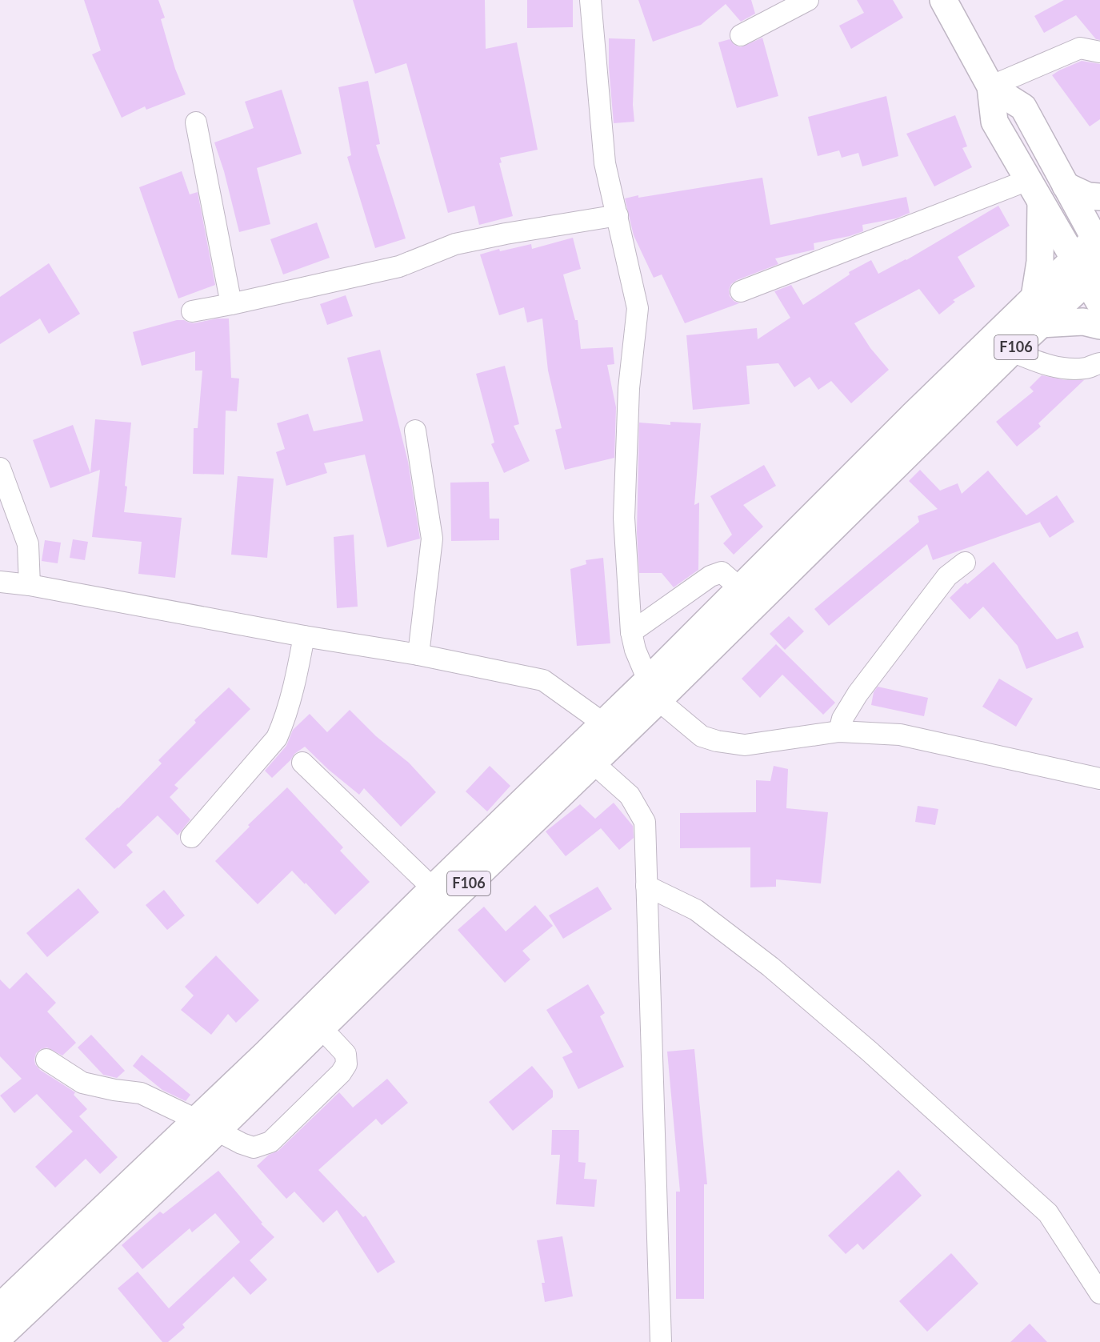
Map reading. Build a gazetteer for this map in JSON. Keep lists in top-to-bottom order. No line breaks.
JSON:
{"streets":{"main road":["F106"]}}
